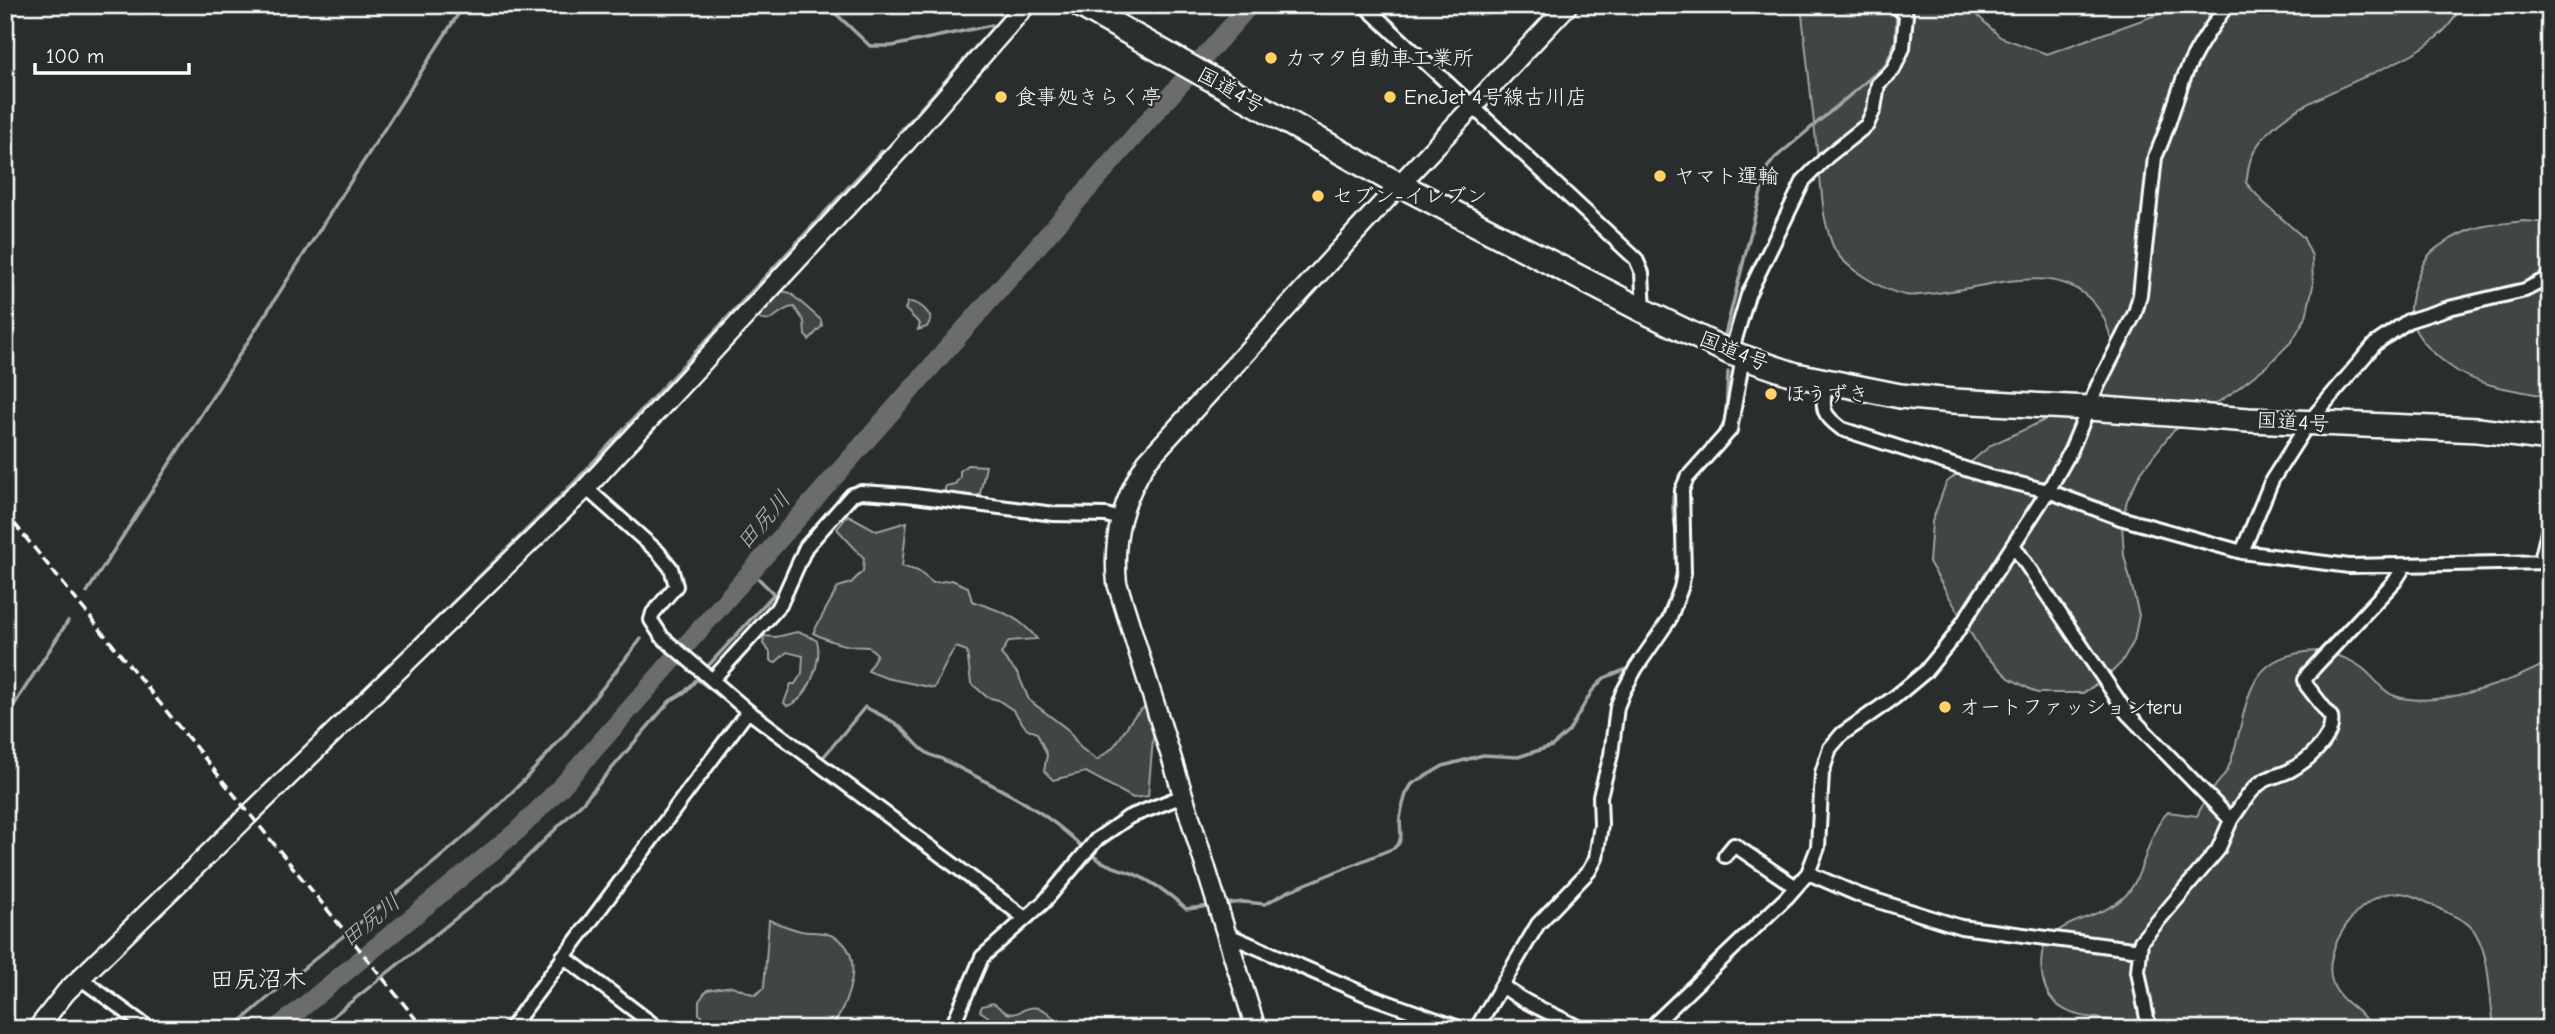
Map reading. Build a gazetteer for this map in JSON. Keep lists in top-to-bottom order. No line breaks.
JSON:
{"streets":{"highway":["国道4号"]},"districts":["田尻沼木"],"water":["田尻川"],"places":["カマタ自動車工業所","食事処きらく亭","EneJet 4号線古川店","ヤマト運輸","セブン-イレブン","ほうずき","オートファッションteru"],"scale_bar":"100 m"}
